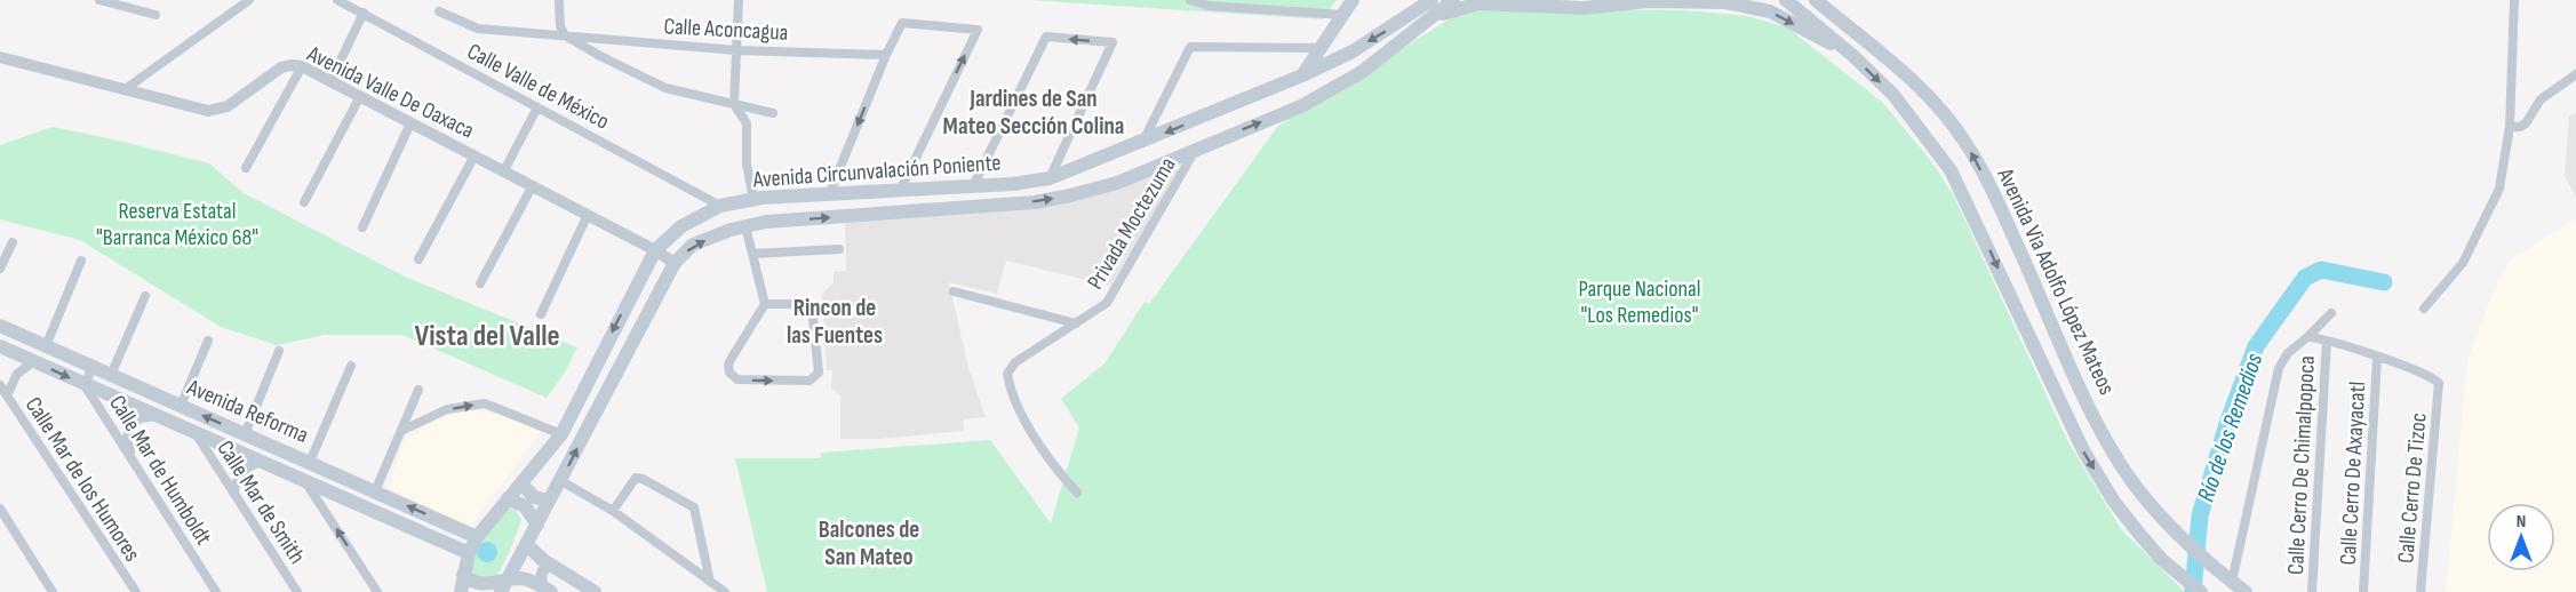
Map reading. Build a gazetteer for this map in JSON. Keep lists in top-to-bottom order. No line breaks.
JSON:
{"streets":{"main road":["Avenida Circunvalación Poniente","Avenida Via Adolfo López Mateos","Avenida Reforma"],"street":["Calle Aconcagua","Calle Valle de México","Avenida Valle De Oaxaca","Privada Moctezuma","Calle Cerro De Chimalpopoca","Calle Mar de Humboldt","Calle Cerro De Axayacatl","Calle Mar de los Humores","Calle Cerro De Tizoc","Calle Mar de Smith"]},"crossings":[["Calle Valle de México","Avenida Circunvalación Poniente"],["Avenida Valle De Oaxaca","Avenida Circunvalación Poniente"],["Avenida Circunvalación Poniente","Privada Moctezuma"],["Avenida Circunvalación Poniente","Avenida Reforma"],["Avenida Reforma","Calle Mar de Humboldt"],["Avenida Reforma","Calle Mar de Smith"],["Calle Cerro De Axayacatl","Calle Cerro De Tizoc"]],"districts":["Jardines de San Mateo Sección Colina","Rincon de las Fuentes","Vista del Valle","Balcones de San Mateo"],"water":["Río de los Remedios"],"parks":["Reserva Estatal \"Barranca México 68\"","Parque Nacional \"Los Remedios\""],"north":"top"}
